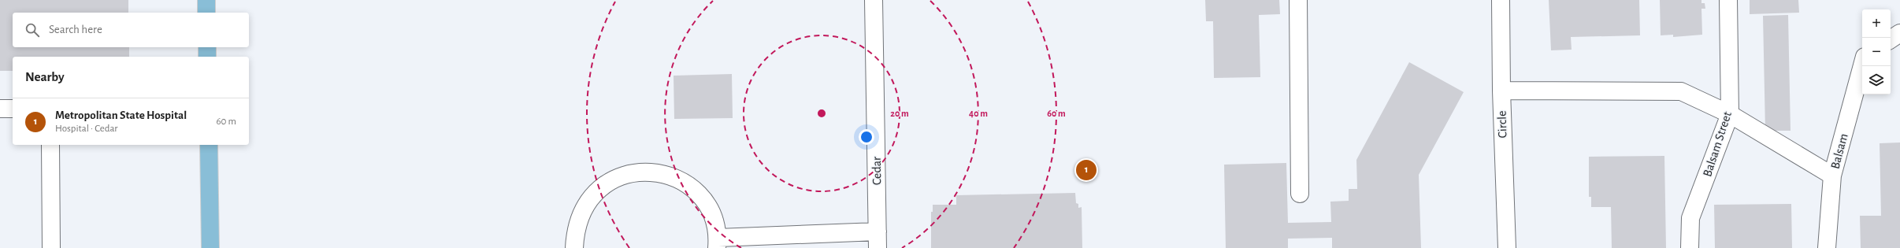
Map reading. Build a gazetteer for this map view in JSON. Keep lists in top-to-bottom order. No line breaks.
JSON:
{"streets":{"street":["Circle","Balsam Street","Balsam","Cedar"]},"page":{"map_buttons":["+","−"],"search":"Search here","heading":"Nearby","list":[{"mark":"1","name":"Metropolitan State Hospital","note":"Hospital · Cedar","value":"60 m"}],"pins":"1"},"rings":["20 m","40 m","60 m"]}
